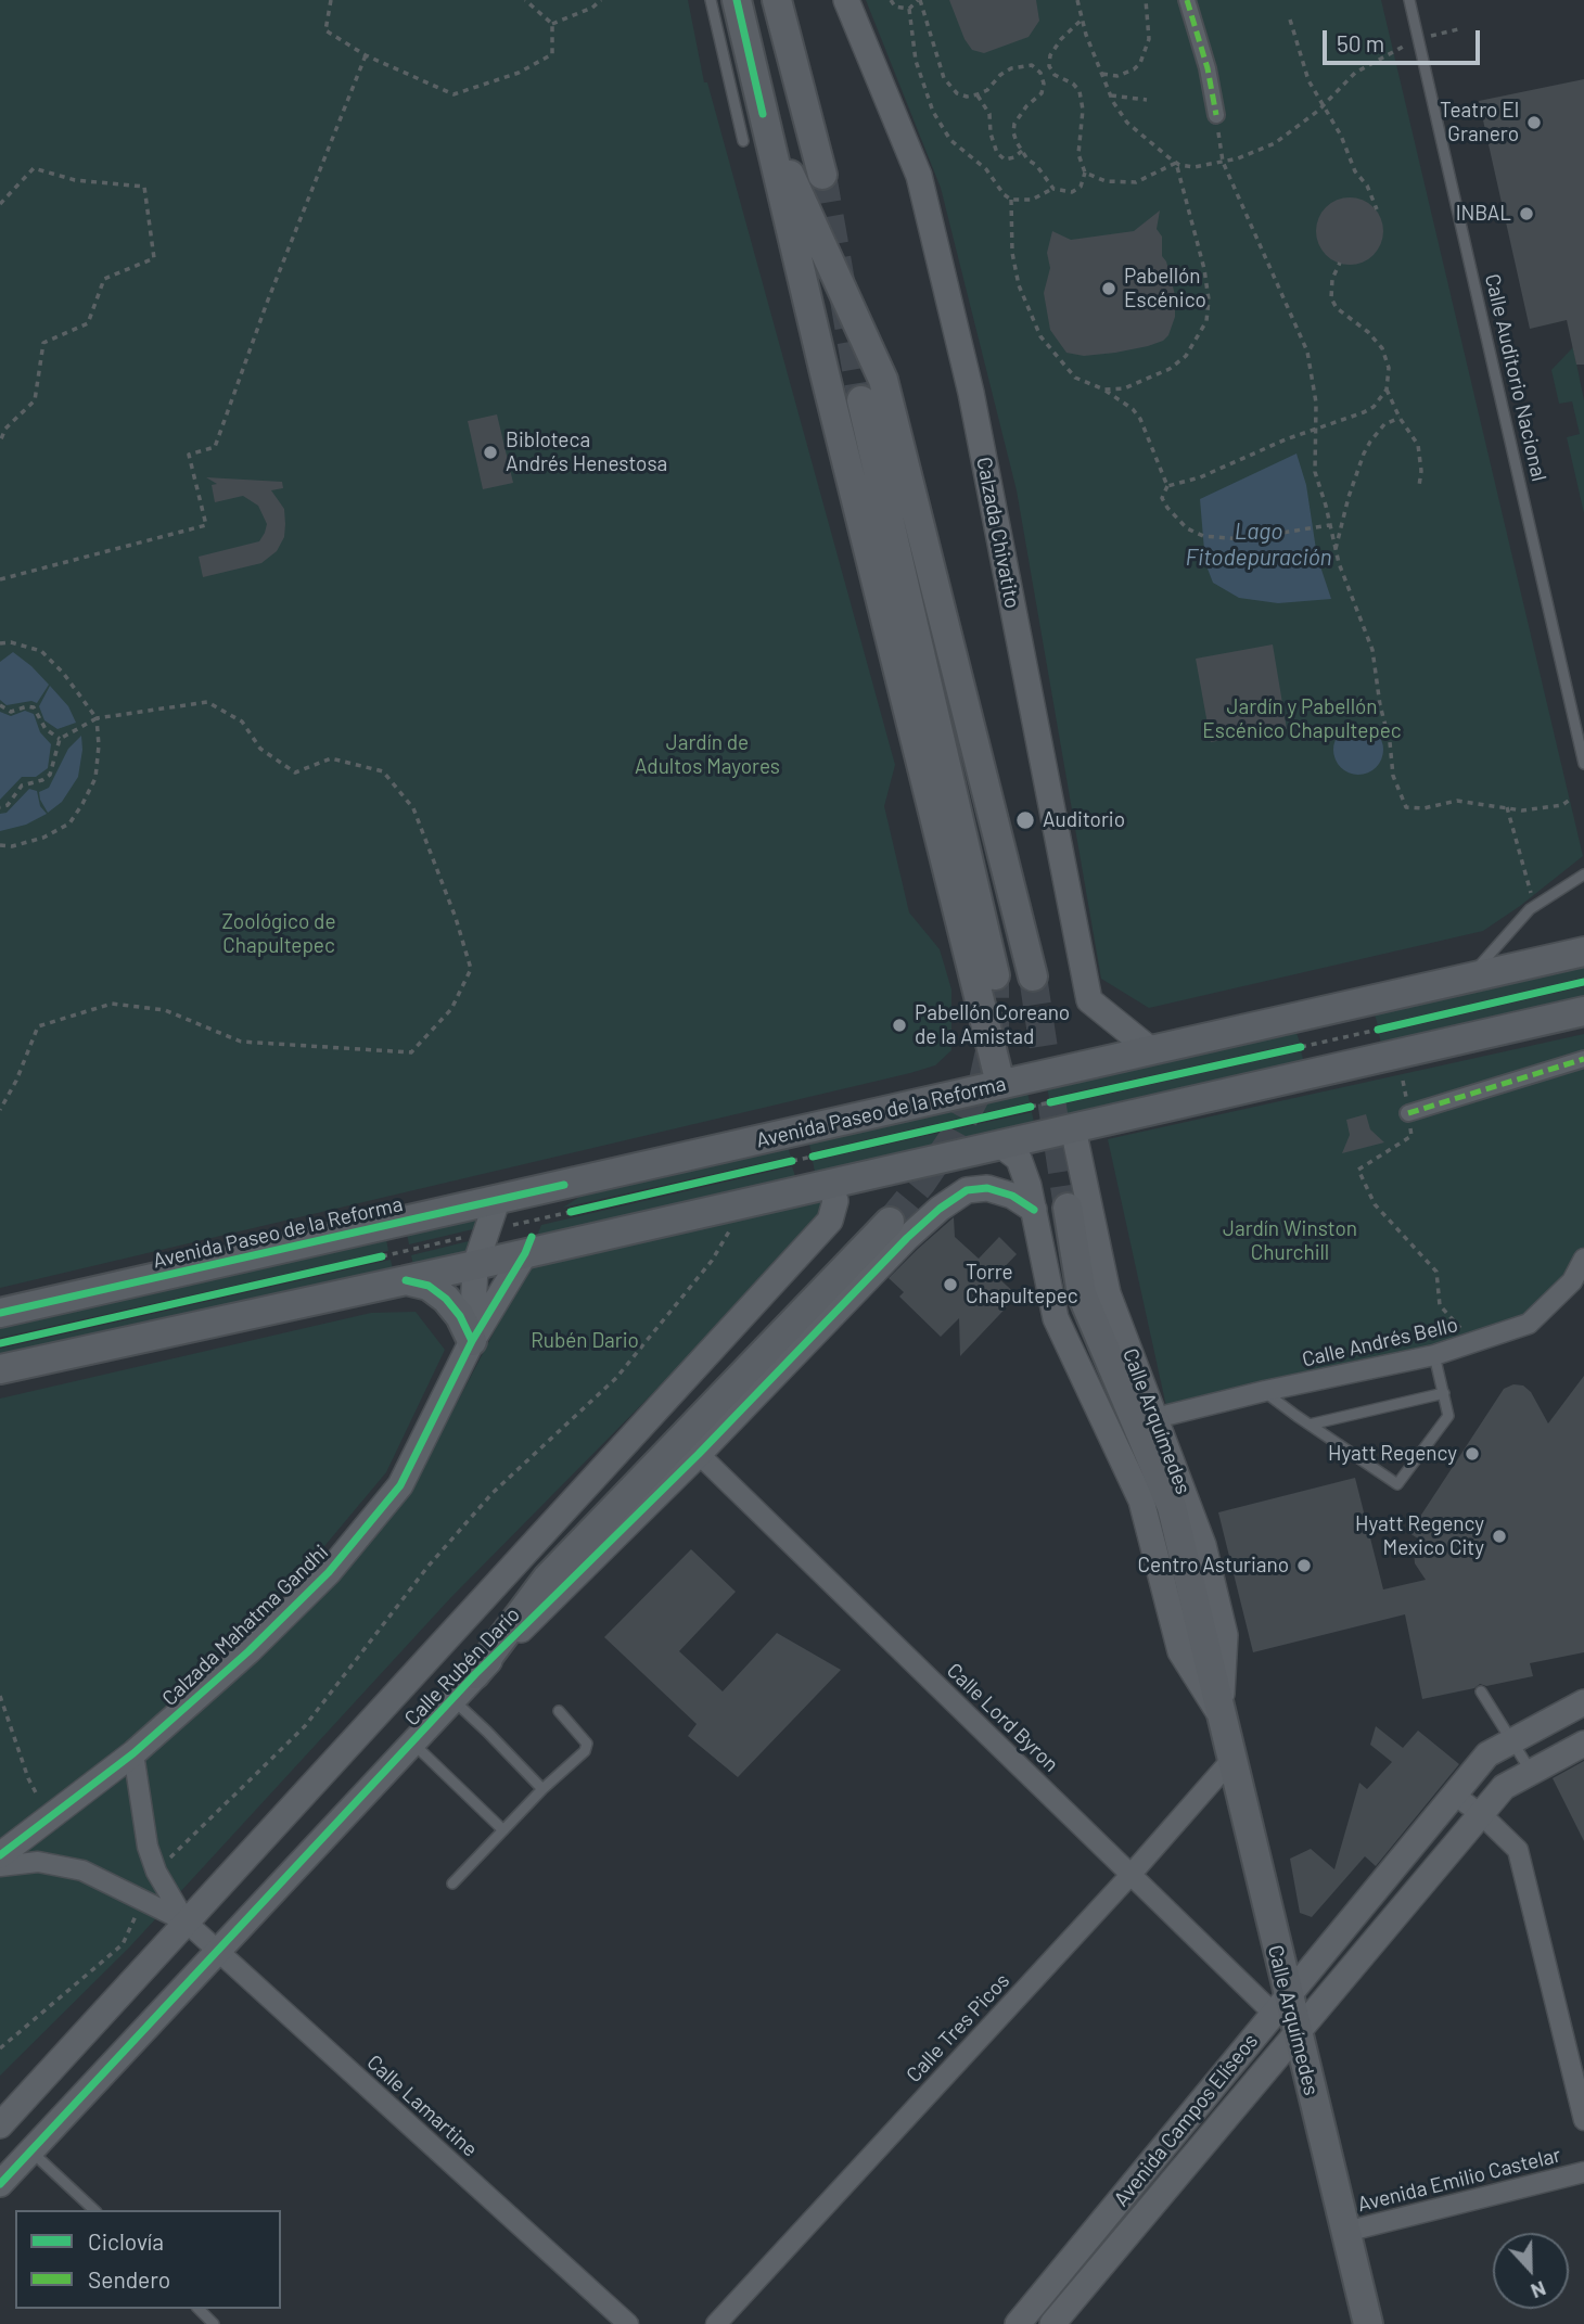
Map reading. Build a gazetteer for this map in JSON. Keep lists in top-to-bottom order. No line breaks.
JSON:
{"streets":{"main road":["Avenida Paseo de la Reforma","Calle Arquímedes"],"street":["Calzada Chivatito","Calle Andrés Bello","Calzada Mahatma Gandhi","Calle Rubén Darío","Calle Lord Byron","Calle Tres Picos","Calle Lamartine","Avenida Campos Elíseos","Avenida Emilio Castelar"],"lane":["Calle Auditorio Nacional"]},"crossings":[["Calzada Chivatito","Avenida Paseo de la Reforma"],["Avenida Paseo de la Reforma","Calzada Mahatma Gandhi"],["Calle Andrés Bello","Calle Arquímedes"],["Calle Arquímedes","Calle Rubén Darío"],["Calle Arquímedes","Calle Lord Byron"],["Calle Arquímedes","Calle Tres Picos"],["Calle Arquímedes","Avenida Campos Elíseos"],["Calle Arquímedes","Avenida Emilio Castelar"],["Calzada Mahatma Gandhi","Calle Lamartine"],["Calle Rubén Darío","Calle Lord Byron"],["Calle Rubén Darío","Calle Lamartine"],["Calle Lord Byron","Calle Tres Picos"],["Calle Lord Byron","Avenida Campos Elíseos"]],"water":["Lago Fitodepuración"],"parks":["Jardín y Pabellón Escénico Chapultepec","Jardín de Adultos Mayores","Zoológico de Chapultepec","Jardín Winston Churchill","Rubén Dario"],"places":["Teatro El Granero","INBAL","Pabellón Escénico","Bibloteca Andrés Henestosa","Auditorio","Pabellón Coreano de la Amistad","Torre Chapultepec","Hyatt Regency","Hyatt Regency Mexico City","Centro Asturiano"],"legend":["Ciclovía","Sendero"],"scale_bar":"50 m","north":"bottom"}
